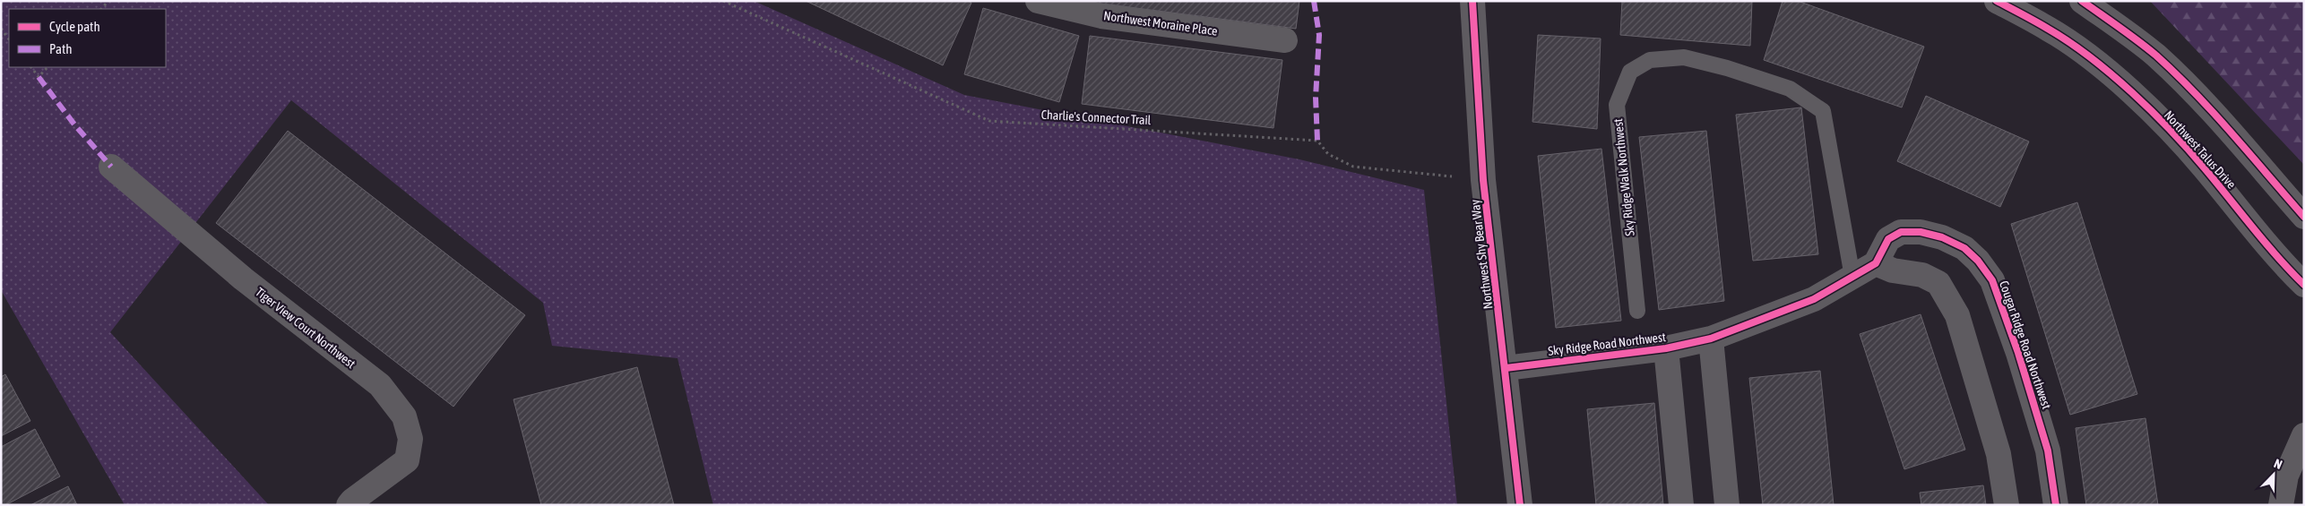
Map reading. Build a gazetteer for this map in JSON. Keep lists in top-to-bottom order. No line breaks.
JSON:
{"streets":{"street":["Northwest Moraine Place","Northwest Talus Drive","Northwest Shy Bear Way","Tiger View Court Northwest","Sky Ridge Road Northwest","Cougar Ridge Road Northwest"],"lane":["Sky Ridge Walk Northwest"],"path":["Charlie's Connector Trail"]},"crossings":[["Charlie's Connector Trail","Northwest Shy Bear Way"],["Northwest Shy Bear Way","Sky Ridge Road Northwest"]],"legend":["Cycle path","Path"],"north":"top right"}
